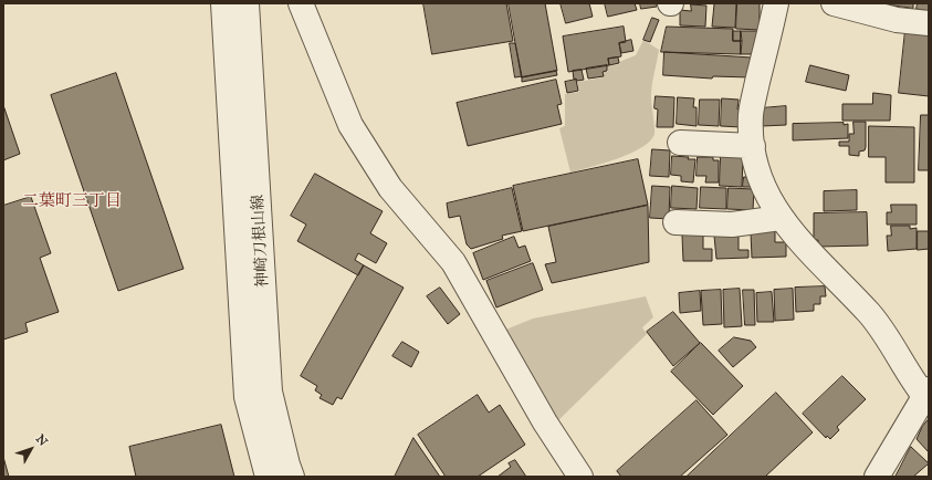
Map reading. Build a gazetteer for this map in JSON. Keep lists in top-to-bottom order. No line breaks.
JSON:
{"streets":{"street":["神崎刀根山線"]},"districts":["二葉町三丁目"],"north":"top right"}
